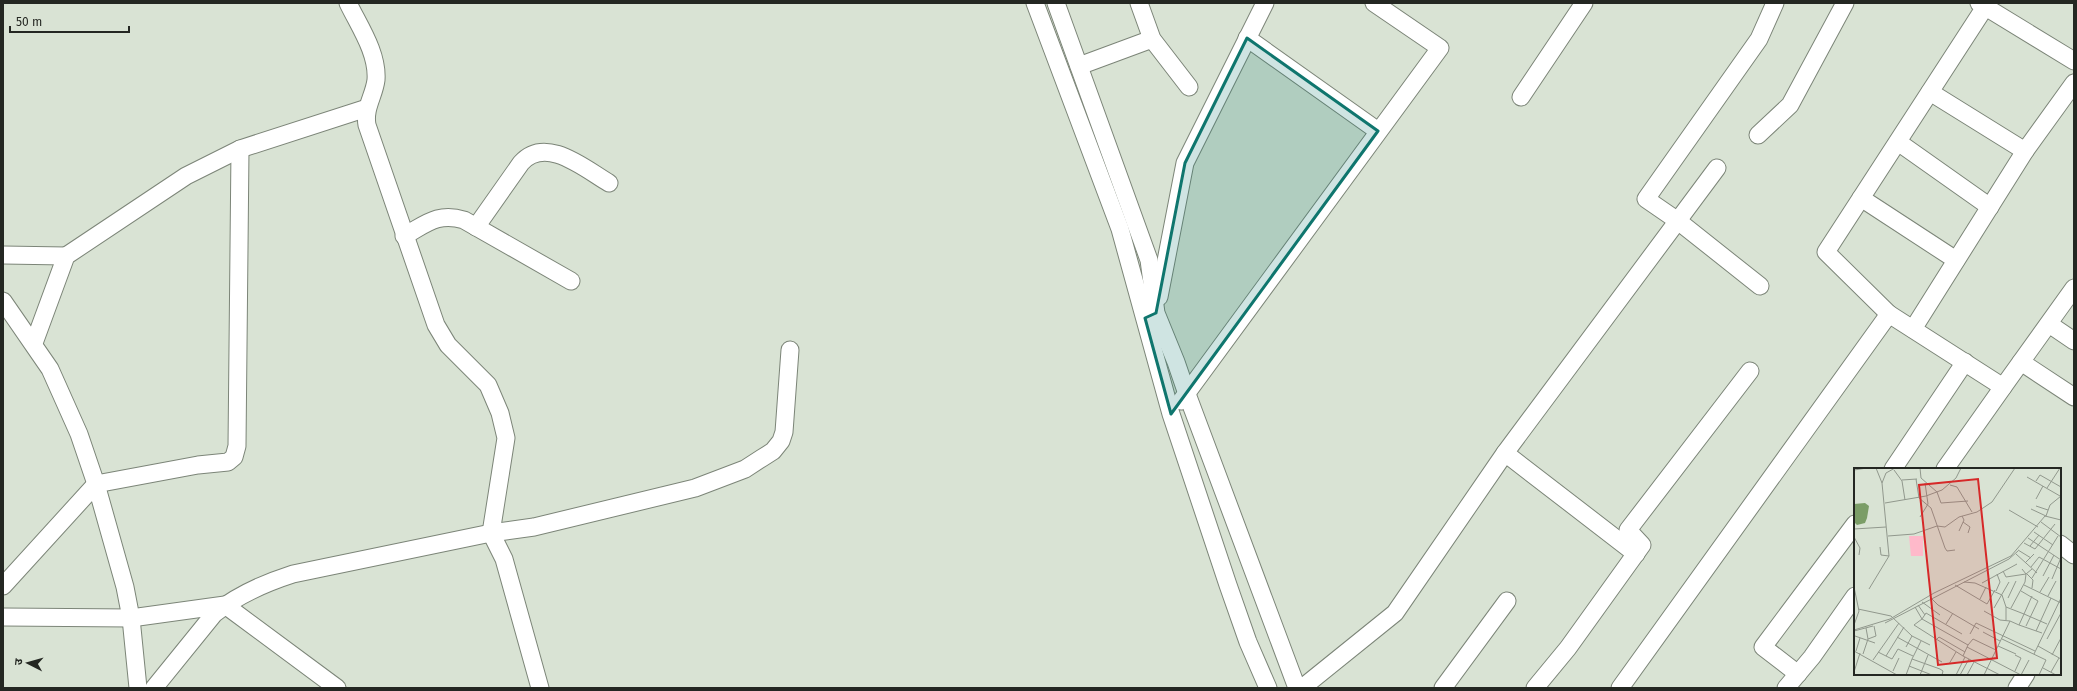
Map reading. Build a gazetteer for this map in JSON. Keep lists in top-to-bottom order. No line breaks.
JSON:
{"scale_bar":"50 m","north":"left"}
